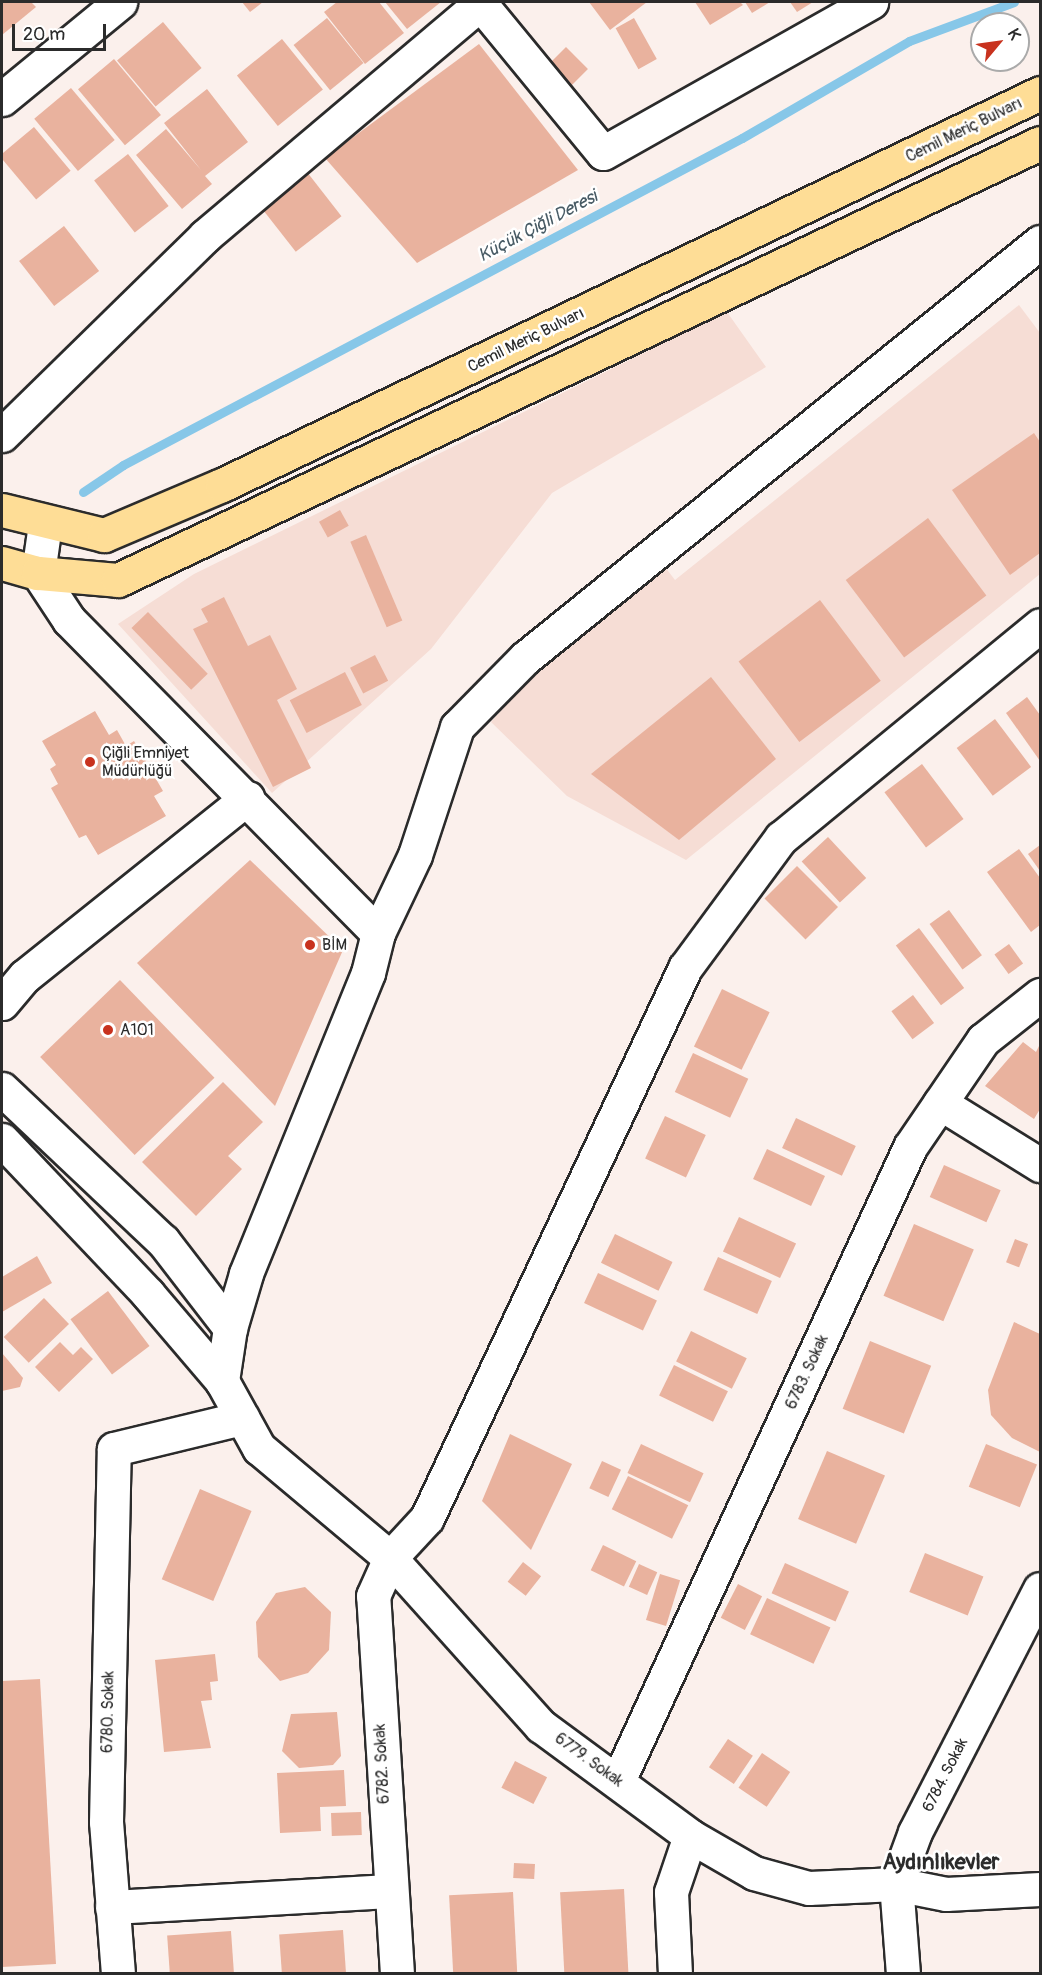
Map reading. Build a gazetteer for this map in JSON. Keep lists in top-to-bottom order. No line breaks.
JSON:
{"streets":{"main road":["Cemil Meriç Bulvarı"],"street":["6783. Sokak","6780. Sokak","6779. Sokak","6782. Sokak","6784. Sokak"]},"crossings":[["6783. Sokak","6779. Sokak"],["6780. Sokak","6779. Sokak"],["6779. Sokak","6782. Sokak"],["6779. Sokak","6784. Sokak"]],"districts":["Aydınlıkevler"],"water":["Küçük Çiğli Deresi"],"places":["Çiğli Emniyet Müdürlüğü","BİM","A101"],"scale_bar":"20 m","north":"top right"}
